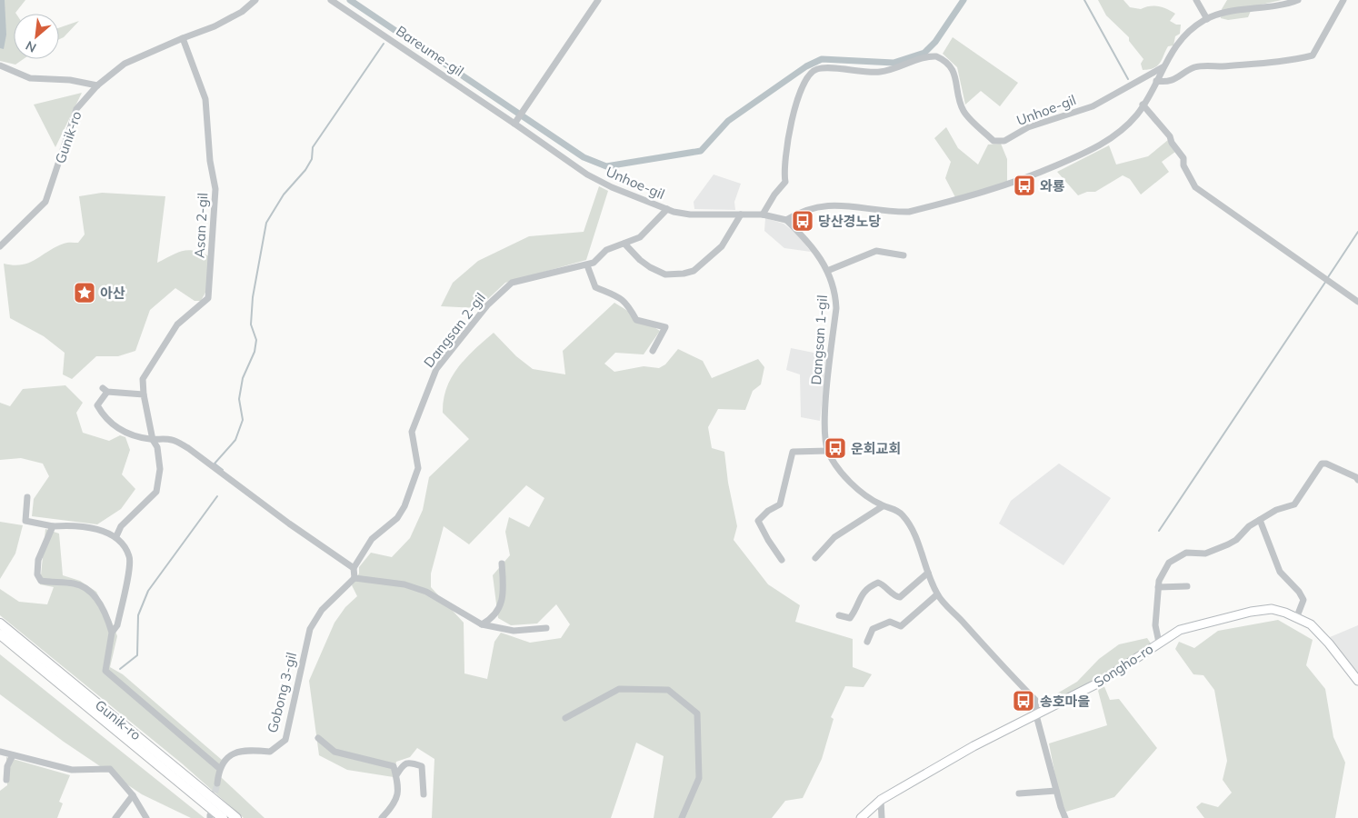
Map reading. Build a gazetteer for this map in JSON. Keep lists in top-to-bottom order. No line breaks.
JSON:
{"streets":{"highway":["Gunik-ro"],"main road":["Songho-ro"],"street":["Bareume-gil","Unhoe-gil","Asan 2-gil","Dangsan 2-gil","Dangsan 1-gil","Gobong 3-gil"]},"crossings":[["Bareume-gil","Unhoe-gil"],["Unhoe-gil","Dangsan 2-gil"],["Unhoe-gil","Dangsan 1-gil"],["Gunik-ro","Asan 2-gil"],["Dangsan 1-gil","Songho-ro"]],"places":{"bus stop":["와룡","당산경노당","운회교회","송호마을"],"place":["아산"]},"north":"bottom left"}
